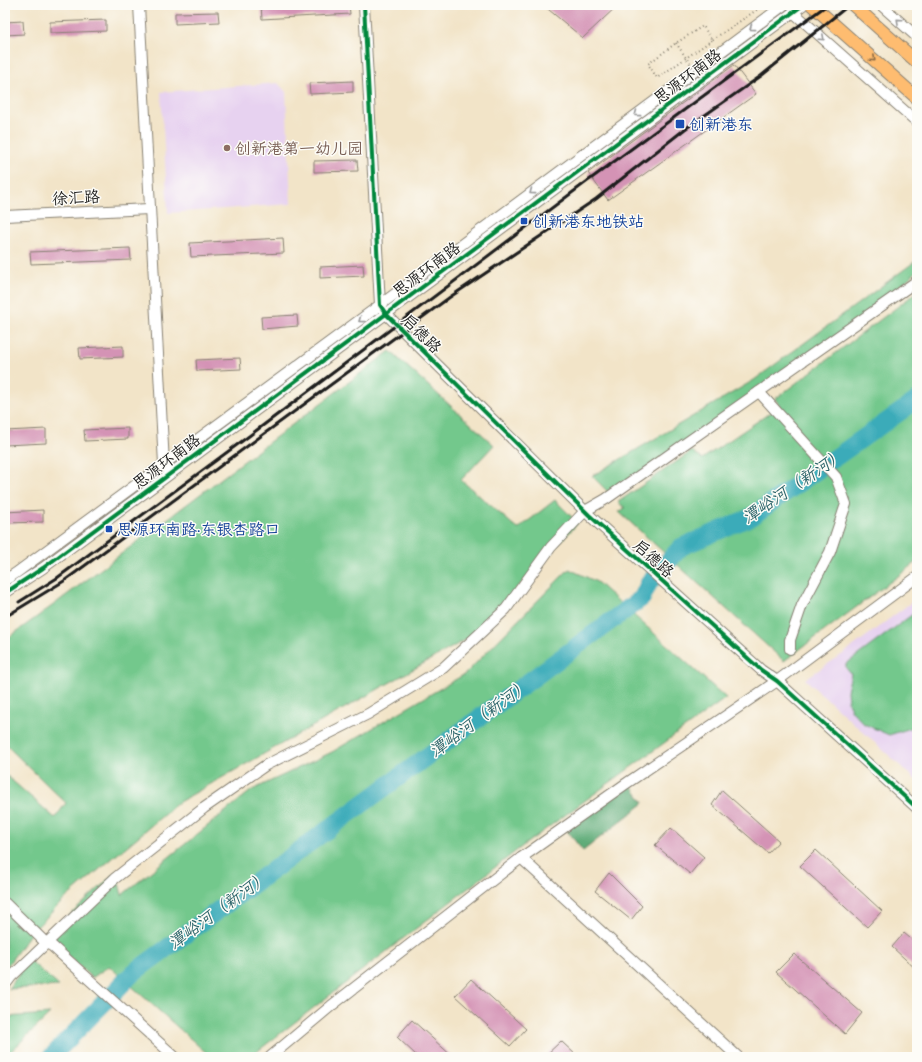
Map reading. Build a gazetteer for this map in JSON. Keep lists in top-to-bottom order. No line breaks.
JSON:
{"streets":{"street":["思源环南路","徐汇路","启德路"]},"crossings":[["思源环南路","启德路"]],"water":["潭峪河（新河）"],"places":{"transit":["创新港东","创新港东地铁站","思源环南路·东银杏路口"],"other":["创新港第一幼儿园"]}}
